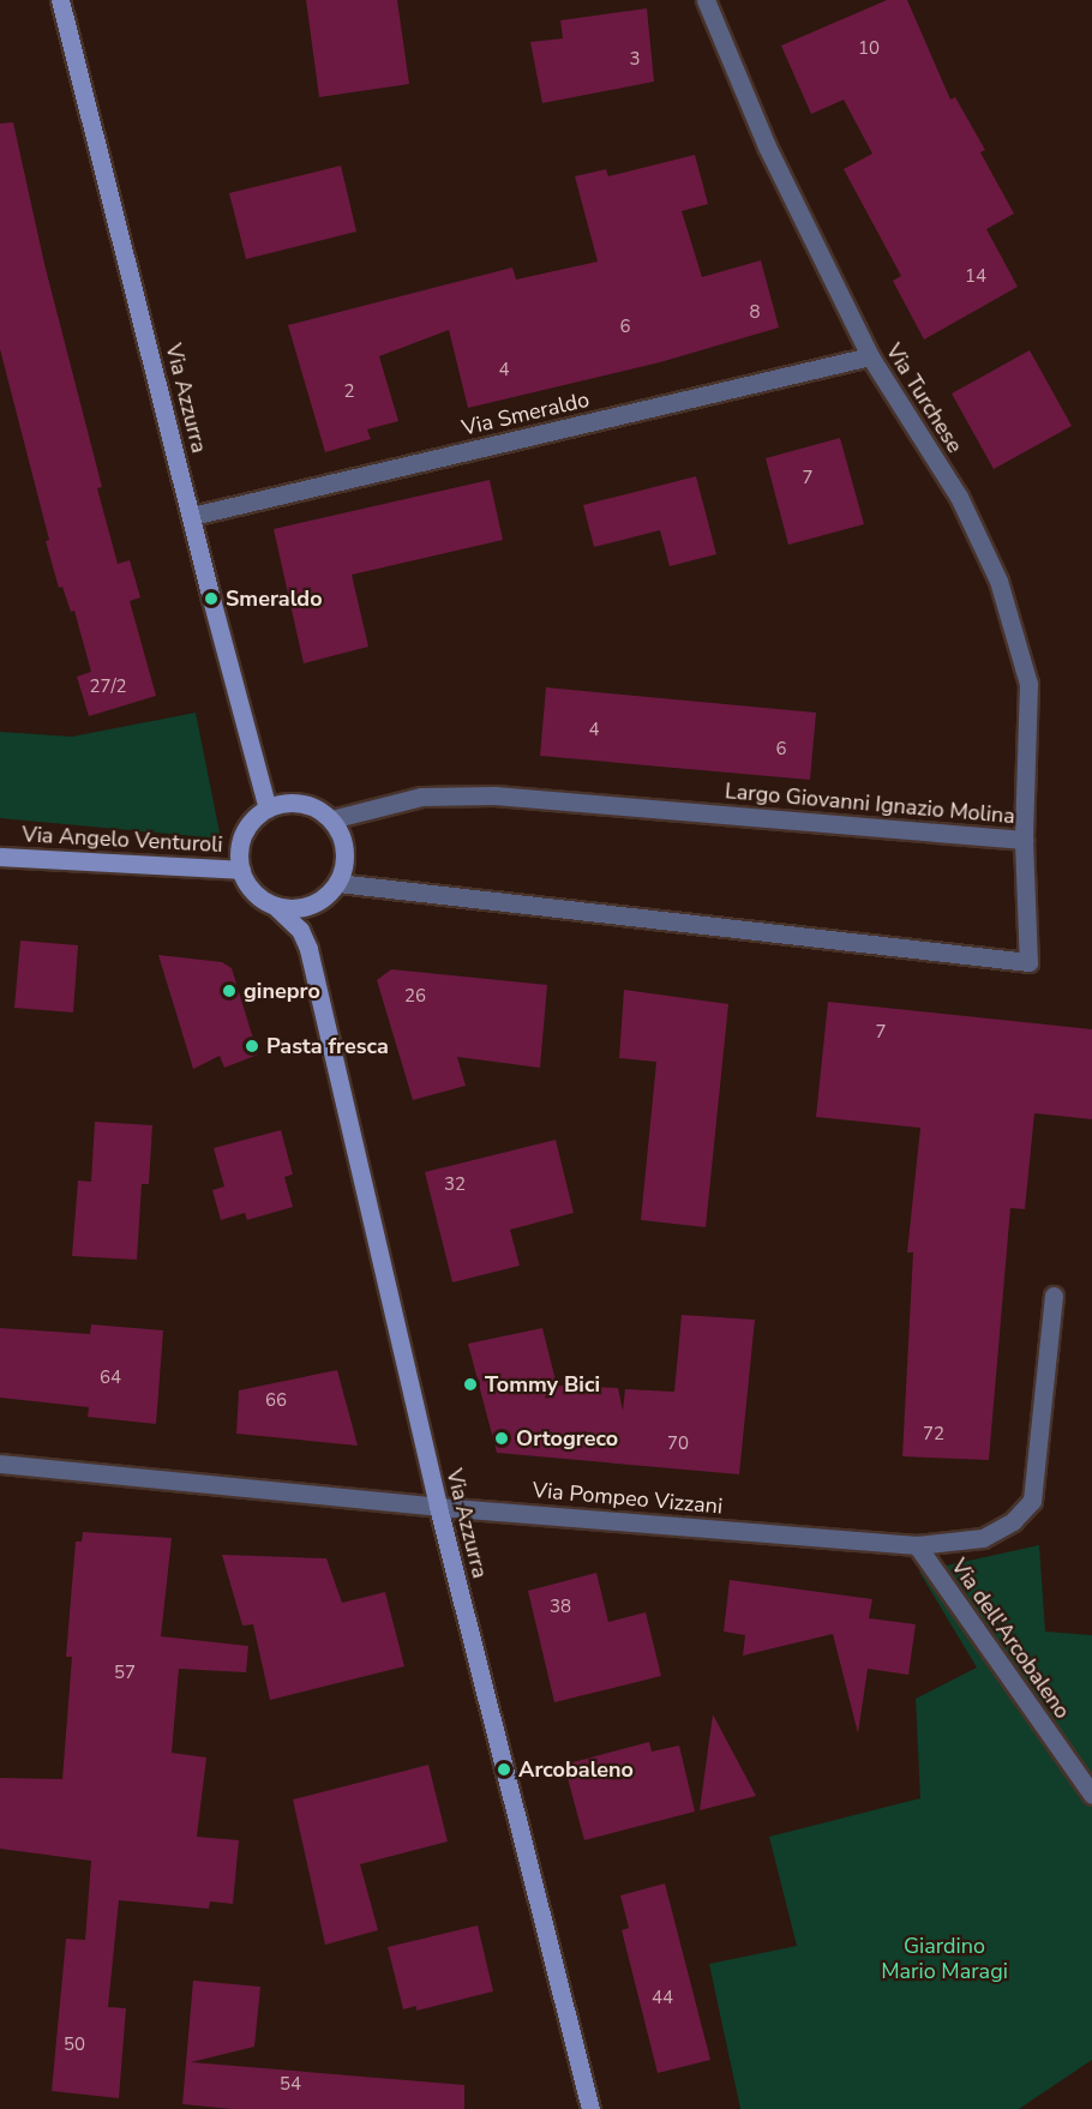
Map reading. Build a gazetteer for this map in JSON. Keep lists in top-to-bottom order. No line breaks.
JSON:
{"streets":{"main road":["Via Azzurra","Via Angelo Venturoli"],"street":["Via Turchese","Via Smeraldo","Largo Giovanni Ignazio Molina","Via Pompeo Vizzani","Via dell'Arcobaleno"]},"crossings":[["Via Azzurra","Via Smeraldo"],["Via Azzurra","Largo Giovanni Ignazio Molina"],["Via Azzurra","Via Angelo Venturoli"],["Via Azzurra","Via Pompeo Vizzani"],["Via Turchese","Via Smeraldo"],["Via Turchese","Largo Giovanni Ignazio Molina"],["Largo Giovanni Ignazio Molina","Via Angelo Venturoli"],["Via Pompeo Vizzani","Via dell'Arcobaleno"]],"parks":["Giardino Mario Maragi"],"places":["Smeraldo","ginepro","Pasta fresca","Tommy Bici","Ortogreco","Arcobaleno"],"house_numbers":["10","3","14","8","6","4","2","7","27/2","4","6","26","7","32","64","66","72","70","38","57","44","50","54"]}
